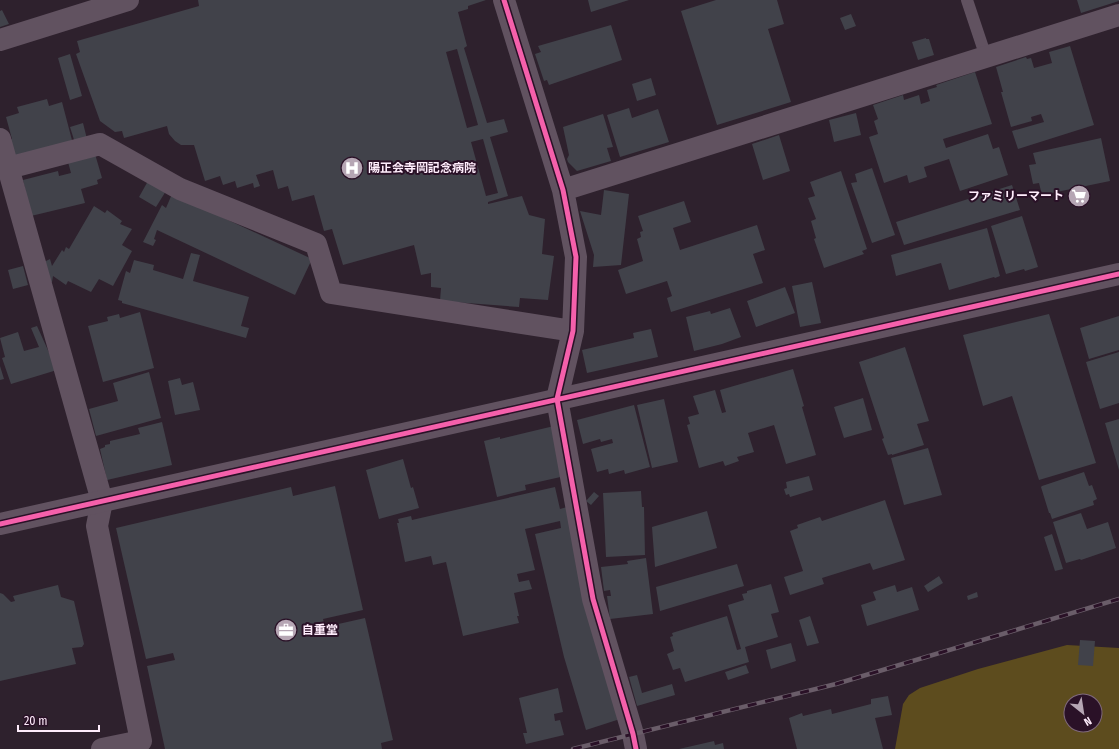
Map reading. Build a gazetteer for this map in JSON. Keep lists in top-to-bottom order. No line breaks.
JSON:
{"places":{"hospital":["陽正会寺岡記念病院"],"supermarket":["ファミリーマート"],"office":["自重堂"]},"scale_bar":"20 m","north":"bottom right"}
